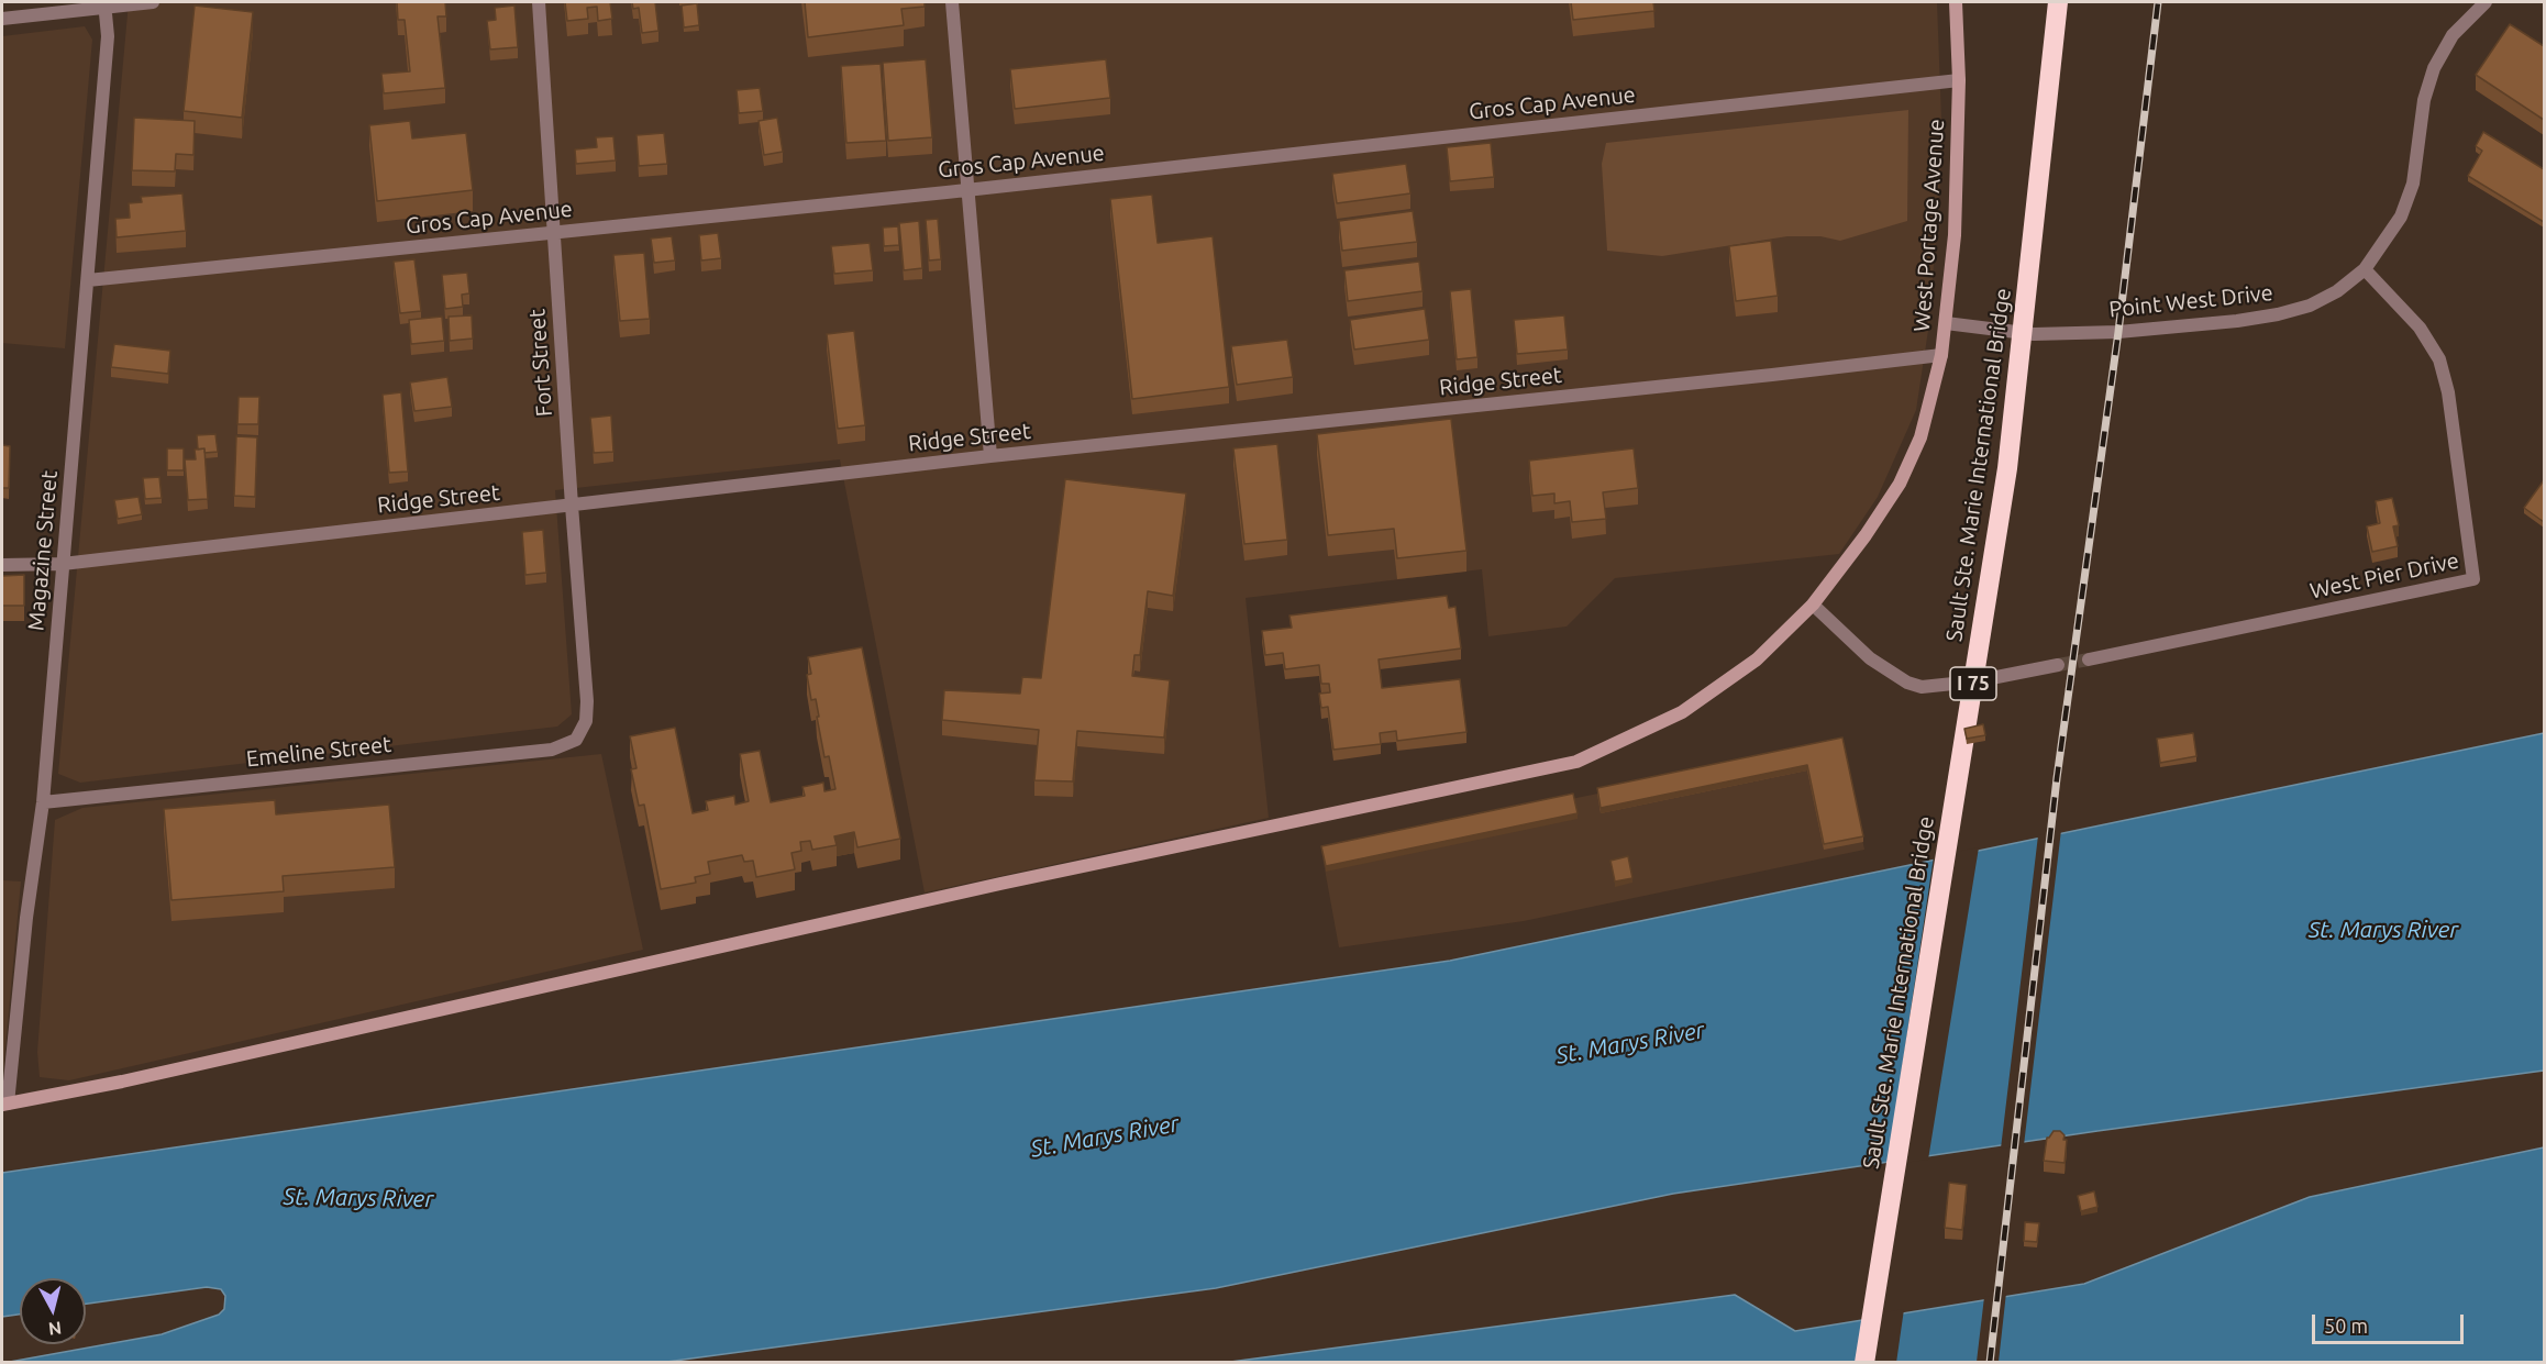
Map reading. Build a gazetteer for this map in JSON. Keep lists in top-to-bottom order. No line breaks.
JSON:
{"streets":{"highway":["Sault Ste. Marie International Bridge","I 75"],"street":["Gros Cap Avenue","West Portage Avenue","Point West Drive","Fort Street","Ridge Street","Magazine Street","West Pier Drive","Emeline Street"]},"crossings":[["Gros Cap Avenue","West Portage Avenue"],["Gros Cap Avenue","Fort Street"],["Gros Cap Avenue","Magazine Street"],["West Portage Avenue","Point West Drive"],["West Portage Avenue","Ridge Street"],["West Portage Avenue","Magazine Street"],["Point West Drive","West Pier Drive"],["Fort Street","Ridge Street"],["Fort Street","Emeline Street"],["Ridge Street","Magazine Street"],["Magazine Street","Emeline Street"]],"water":["St. Marys River"],"scale_bar":"50 m","north":"bottom"}
